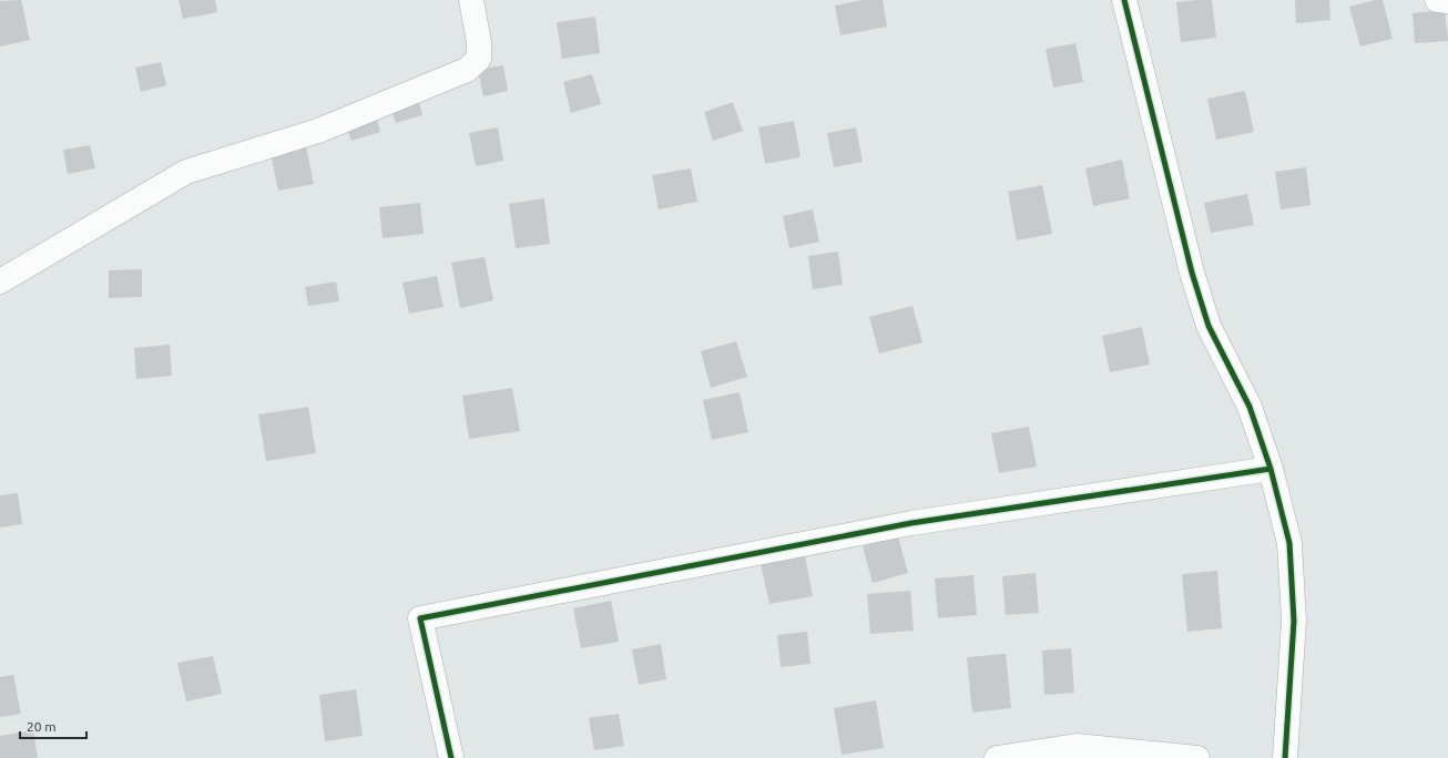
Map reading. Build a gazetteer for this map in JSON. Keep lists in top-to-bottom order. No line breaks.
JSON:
{"scale_bar":"20 m"}
